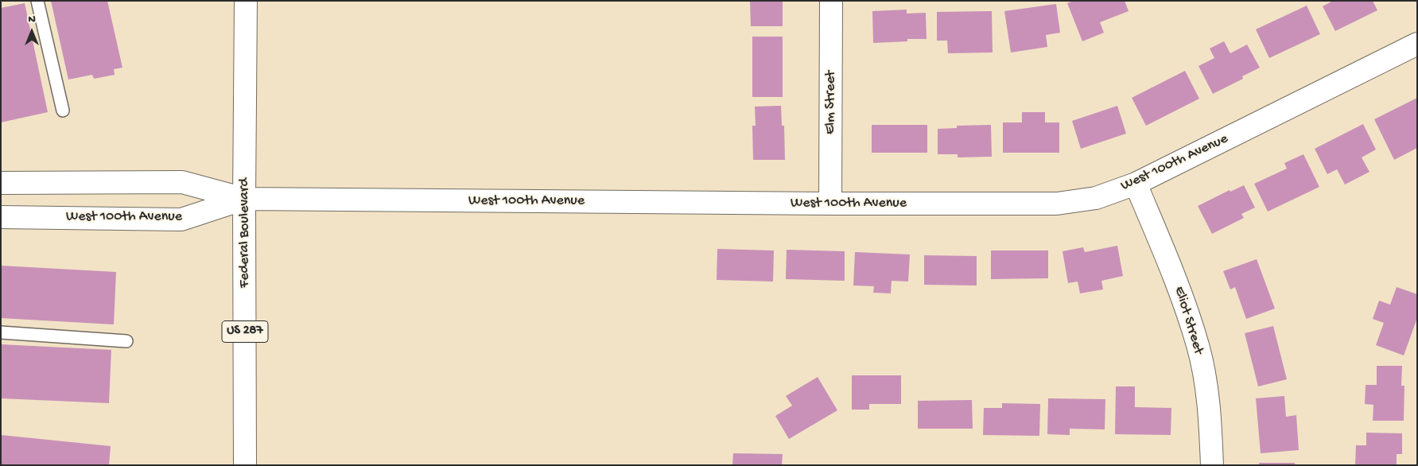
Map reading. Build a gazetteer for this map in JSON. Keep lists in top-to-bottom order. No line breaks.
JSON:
{"streets":{"street":["Elm Street","West 100th Avenue","Federal Boulevard","Eliot Street","US 287"]},"crossings":[["Elm Street","West 100th Avenue"],["West 100th Avenue","Federal Boulevard"],["West 100th Avenue","Eliot Street"]],"north":"top"}
